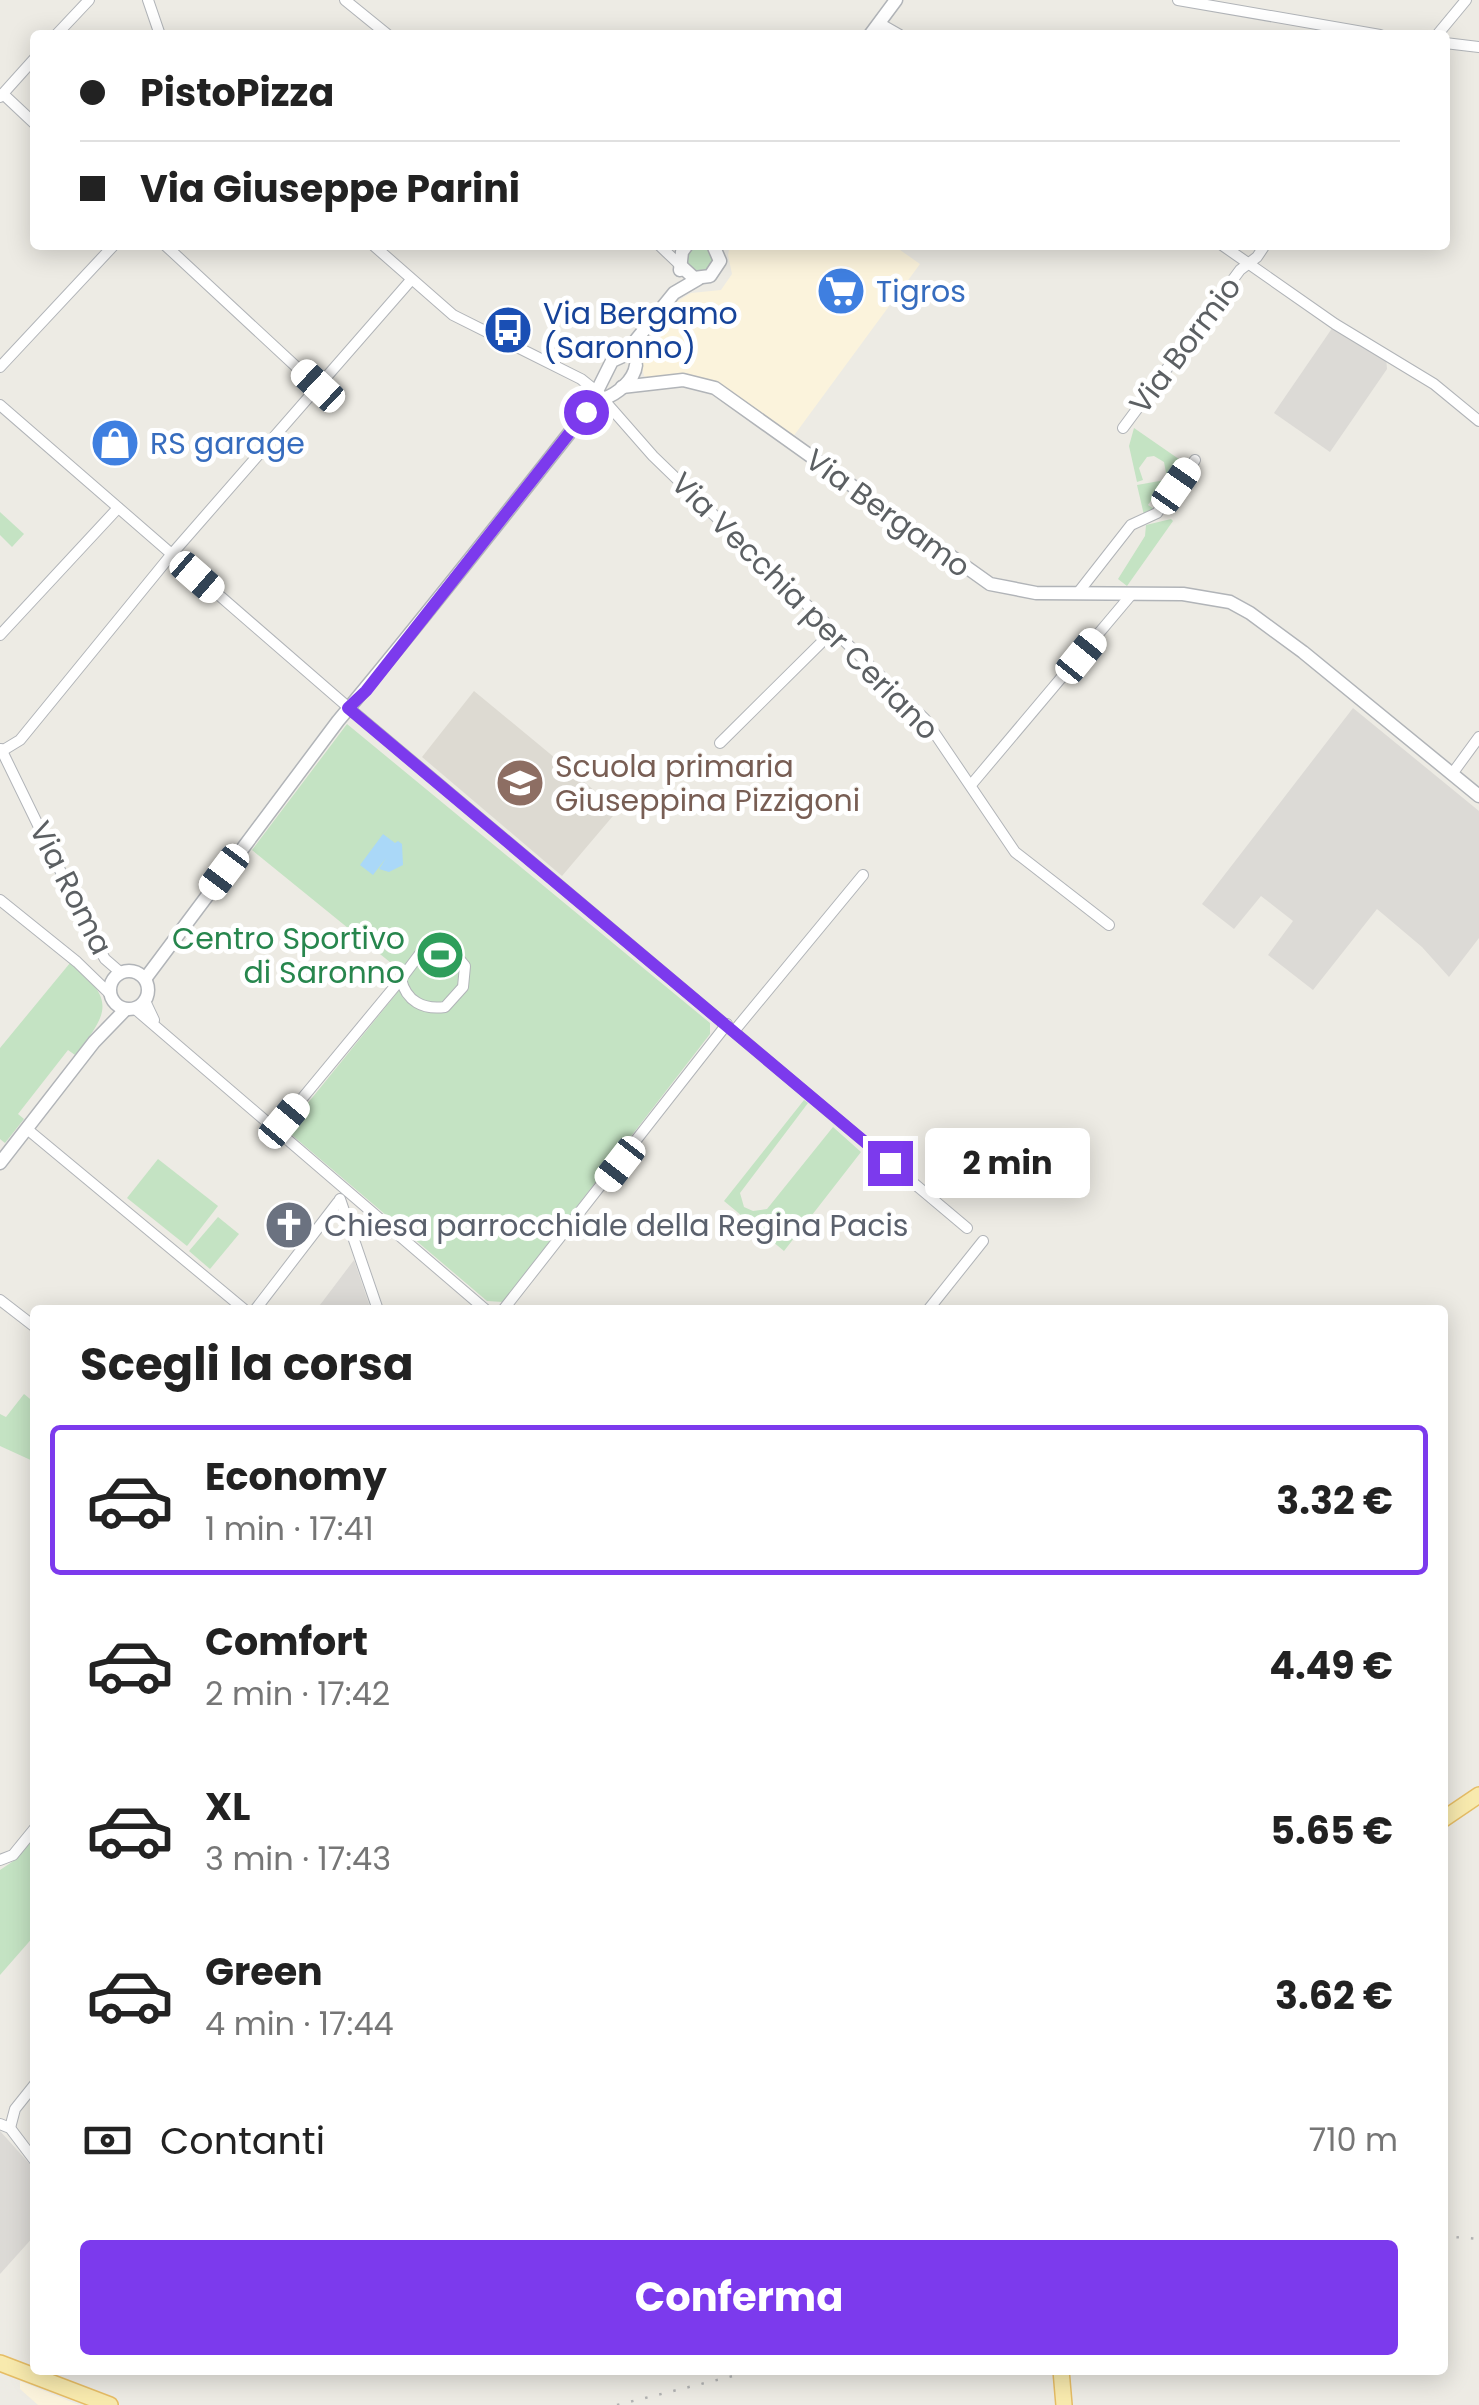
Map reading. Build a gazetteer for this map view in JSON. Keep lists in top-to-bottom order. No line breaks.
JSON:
{"streets":{"street":["Via Bormio","Via Bergamo","Via Vecchia per Ceriano","Via Roma"]},"crossings":[["Via Bergamo","Via Vecchia per Ceriano"]],"places":{"supermarket":["Tigros"],"bus stop":["Via Bergamo (Saronno)"],"shop":["RS garage"],"school or university":["Scuola primaria Giuseppina Pizzigoni"],"sports":["Centro Sportivo di Saronno"],"church":["Chiesa parrocchiale della Regina Pacis"]},"page":{"banner":["PistoPizza","Via Giuseppe Parini"],"bubble":"2 min","heading":"Scegli la corsa","list":[{"name":"Economy","note":"1 min · 17:41","value":"3.32 €"},{"name":"Comfort","note":"2 min · 17:42","value":"4.49 €"},{"name":"XL","note":"3 min · 17:43","value":"5.65 €"},{"name":"Green","note":"4 min · 17:44","value":"3.62 €"}],"pay":["Contanti","710 m"],"buttons":"Conferma"}}
